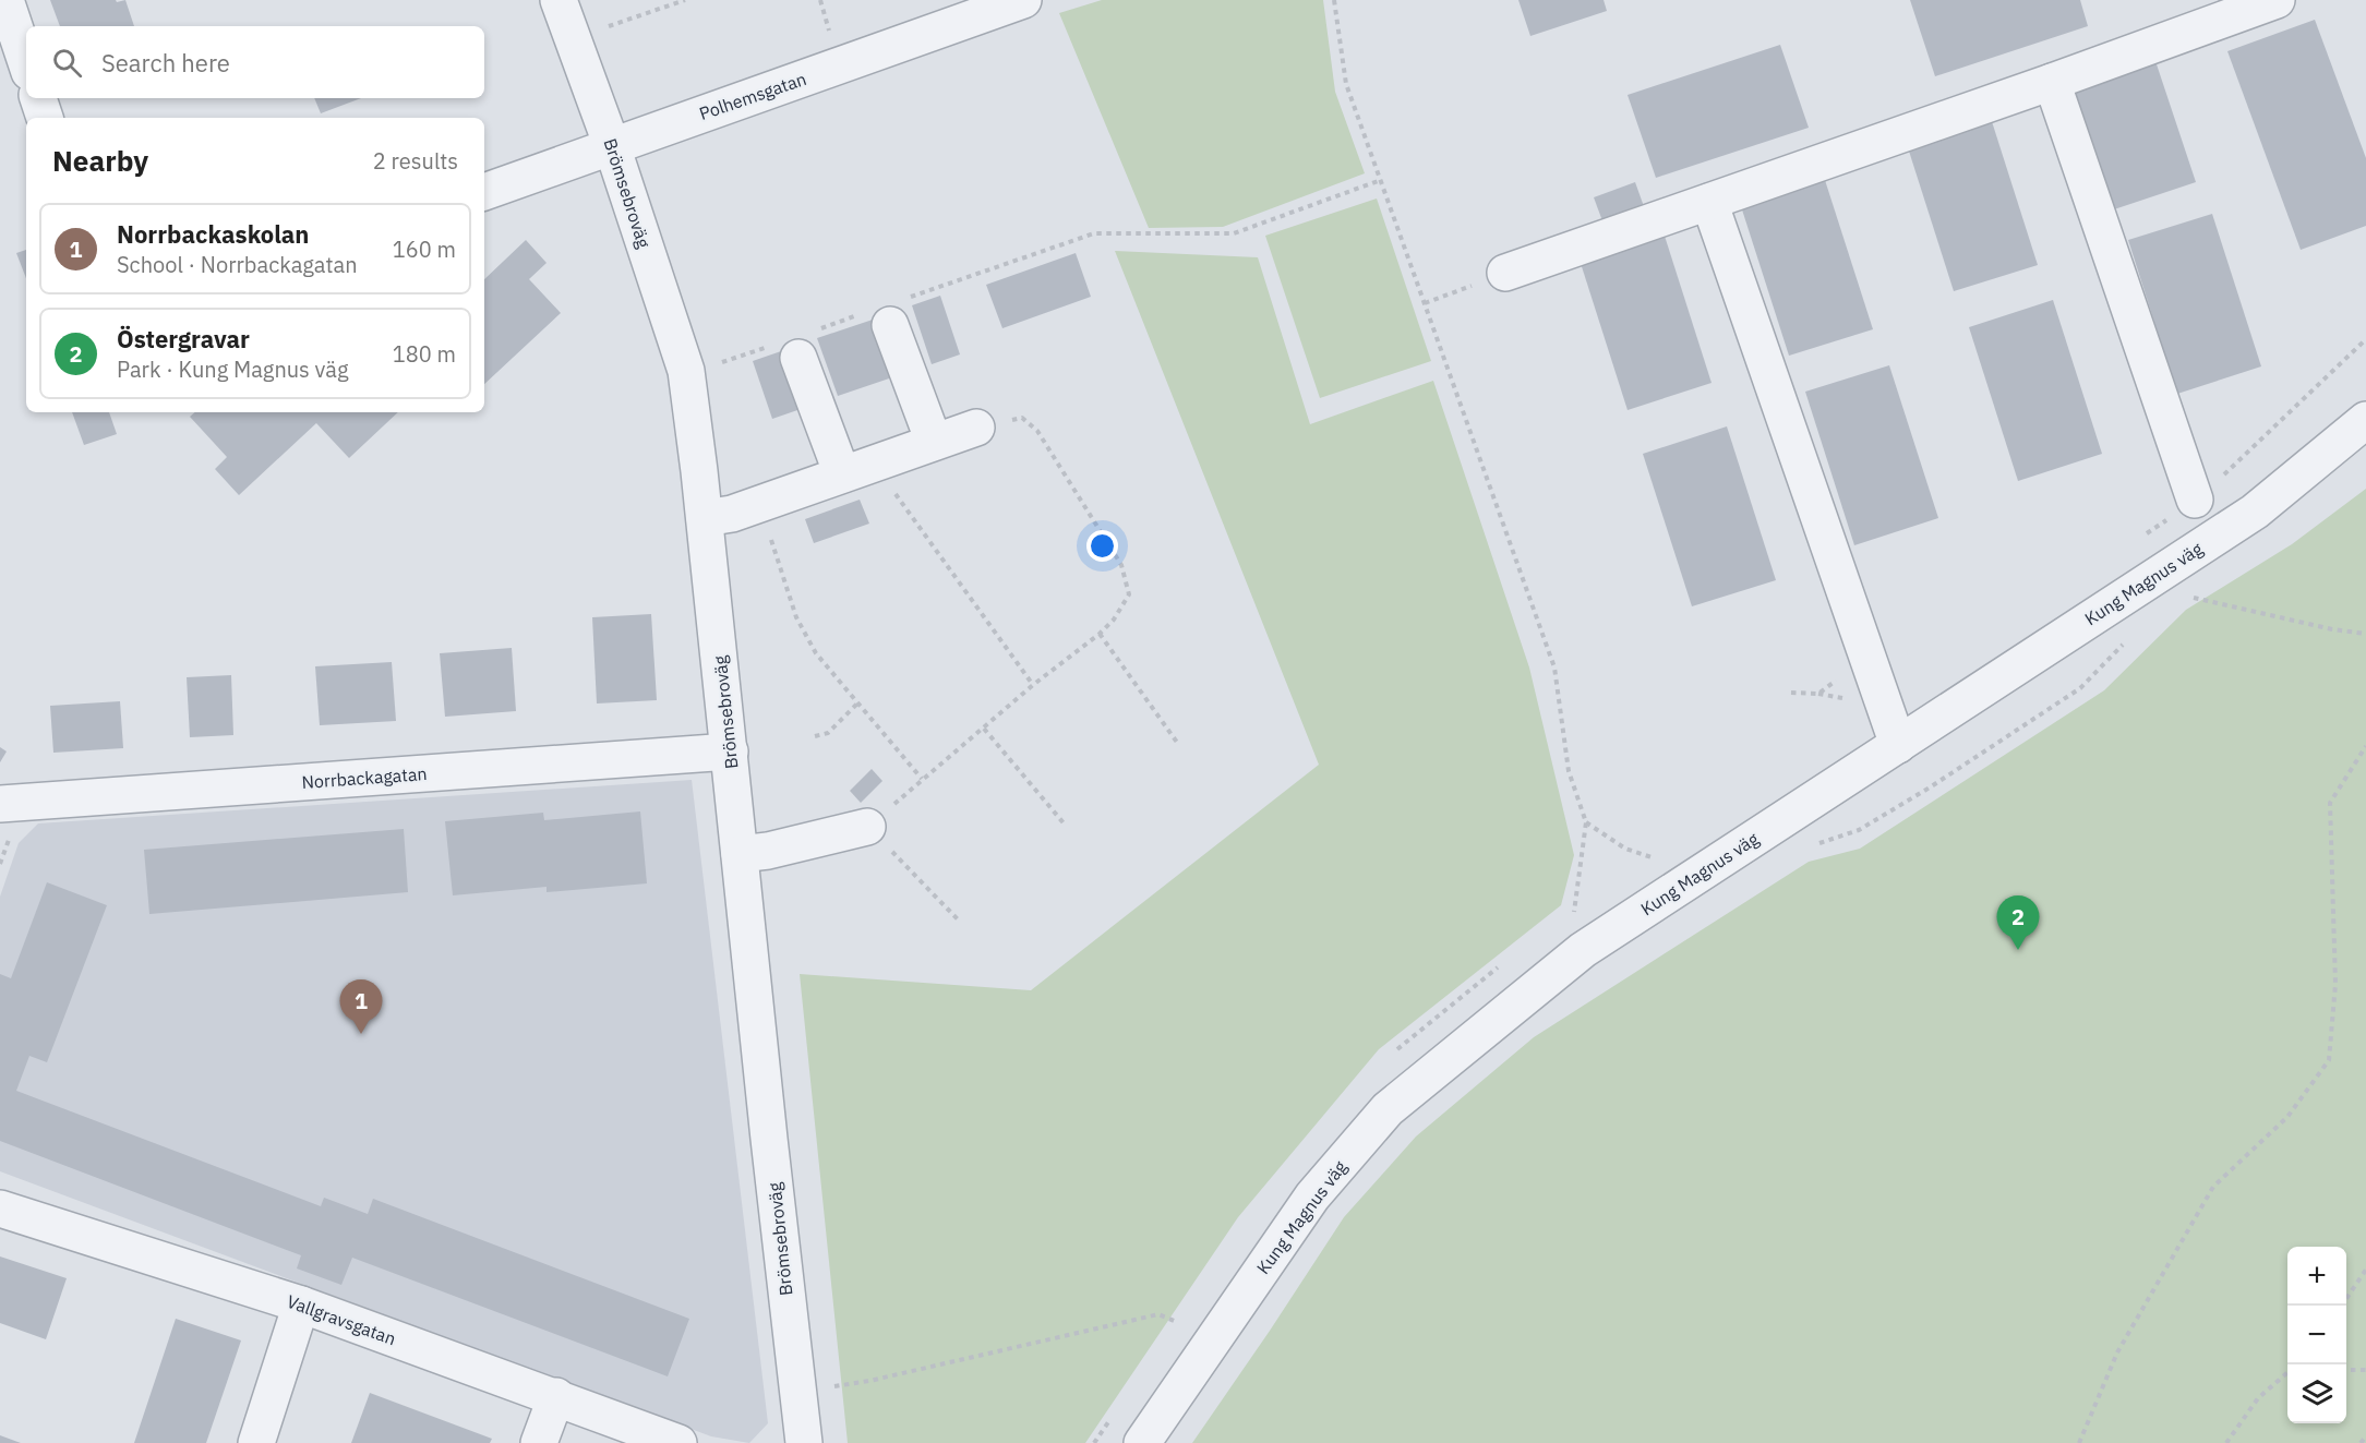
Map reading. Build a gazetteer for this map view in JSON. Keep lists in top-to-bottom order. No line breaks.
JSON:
{"streets":{"street":["Polhemsgatan","Brömsebroväg","Kung Magnus väg","Norrbackagatan","Vallgravsgatan"]},"crossings":[["Polhemsgatan","Brömsebroväg"],["Brömsebroväg","Norrbackagatan"]],"page":{"search":"Search here","heading":["Nearby","2 results"],"list":[{"mark":"1","name":"Norrbackaskolan","note":"School · Norrbackagatan","value":"160 m"},{"mark":"2","name":"Östergravar","note":"Park · Kung Magnus väg","value":"180 m"}],"pins":["2","1"],"map_buttons":["+","−"]}}
